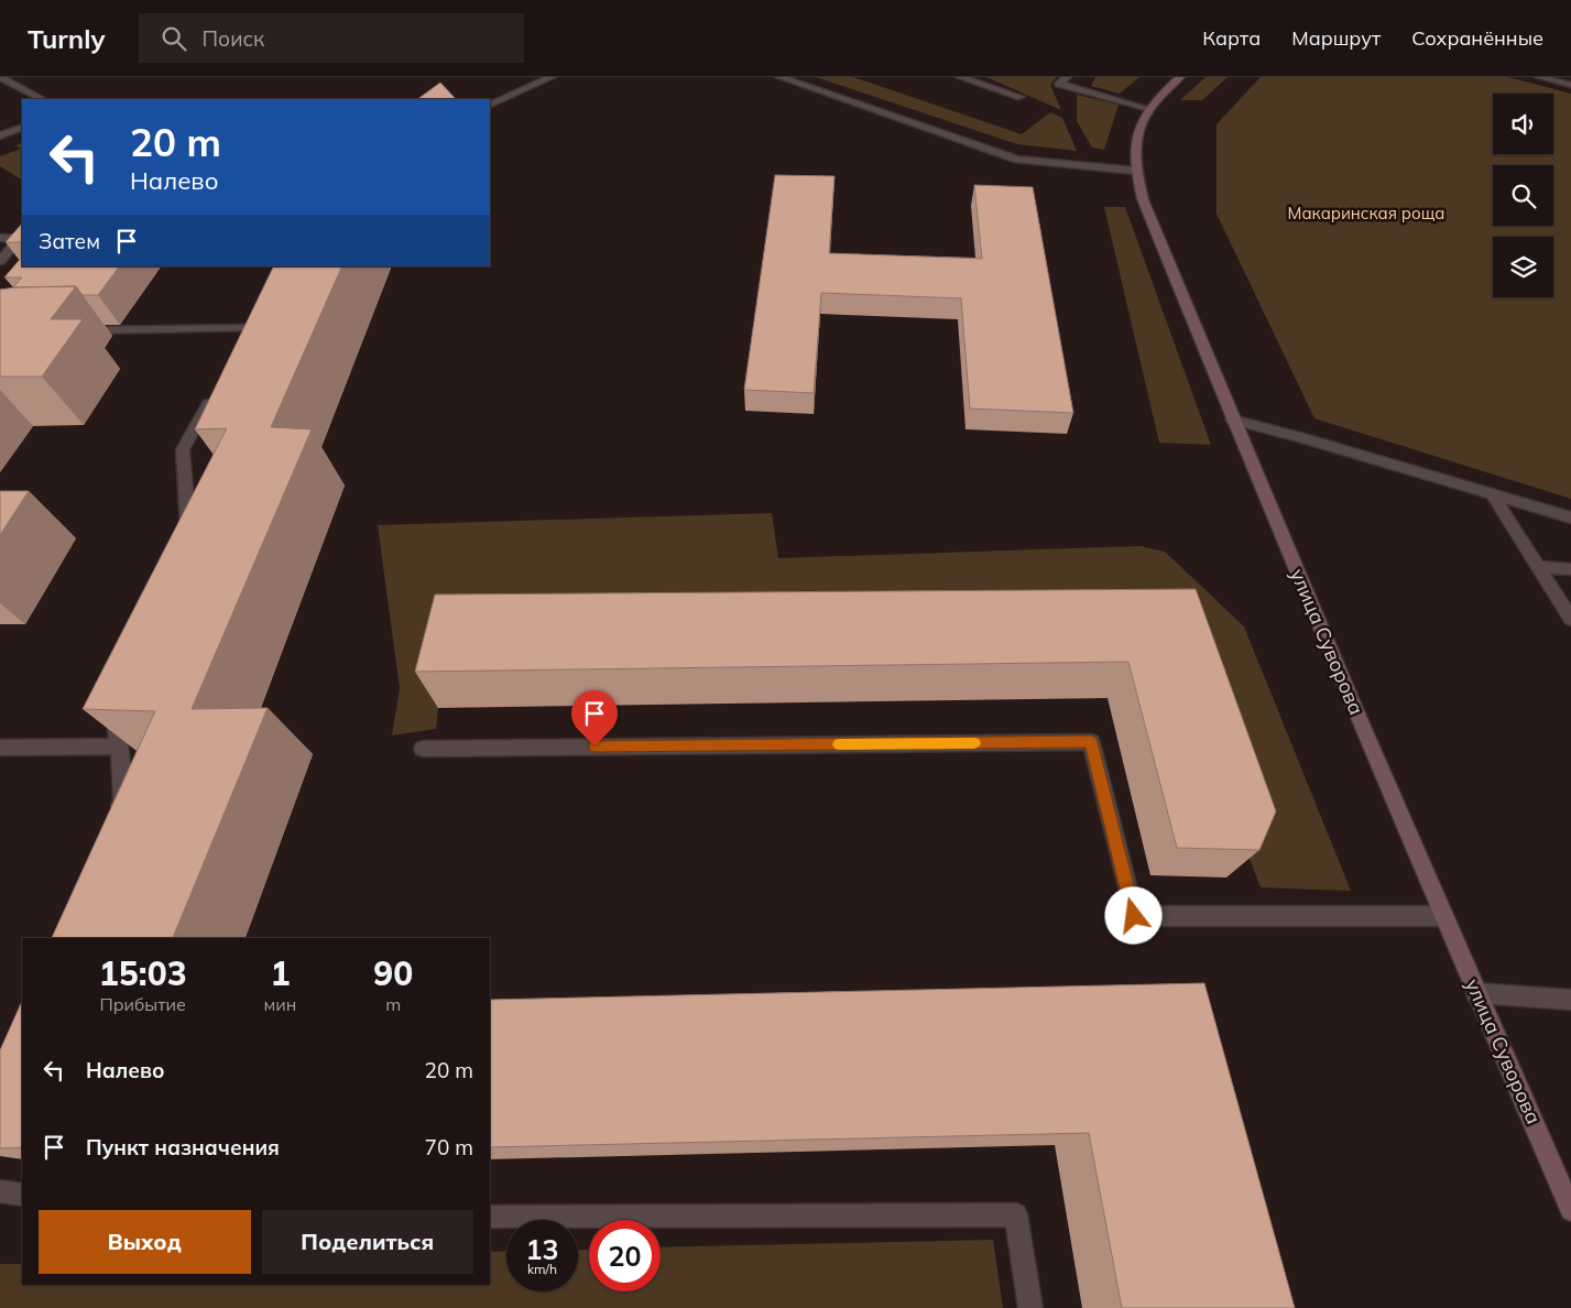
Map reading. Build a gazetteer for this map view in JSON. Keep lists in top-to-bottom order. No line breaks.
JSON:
{"streets":{"main road":["улица Суворова"]},"parks":["Макаринская роща"],"page":{"header":"Turnly","search":"Поиск","nav":["Карта","Маршрут","Сохранённые"],"turn":["20 m","Налево"],"then":"Затем","eta":["15:03","Прибытие","1","мин","90","m"],"list":[{"name":"Налево","value":"20 m"},{"name":"Пункт назначения","value":"70 m"}],"buttons":["Выход","Поделиться"],"speed":"13 km/h","limit":"20"}}
